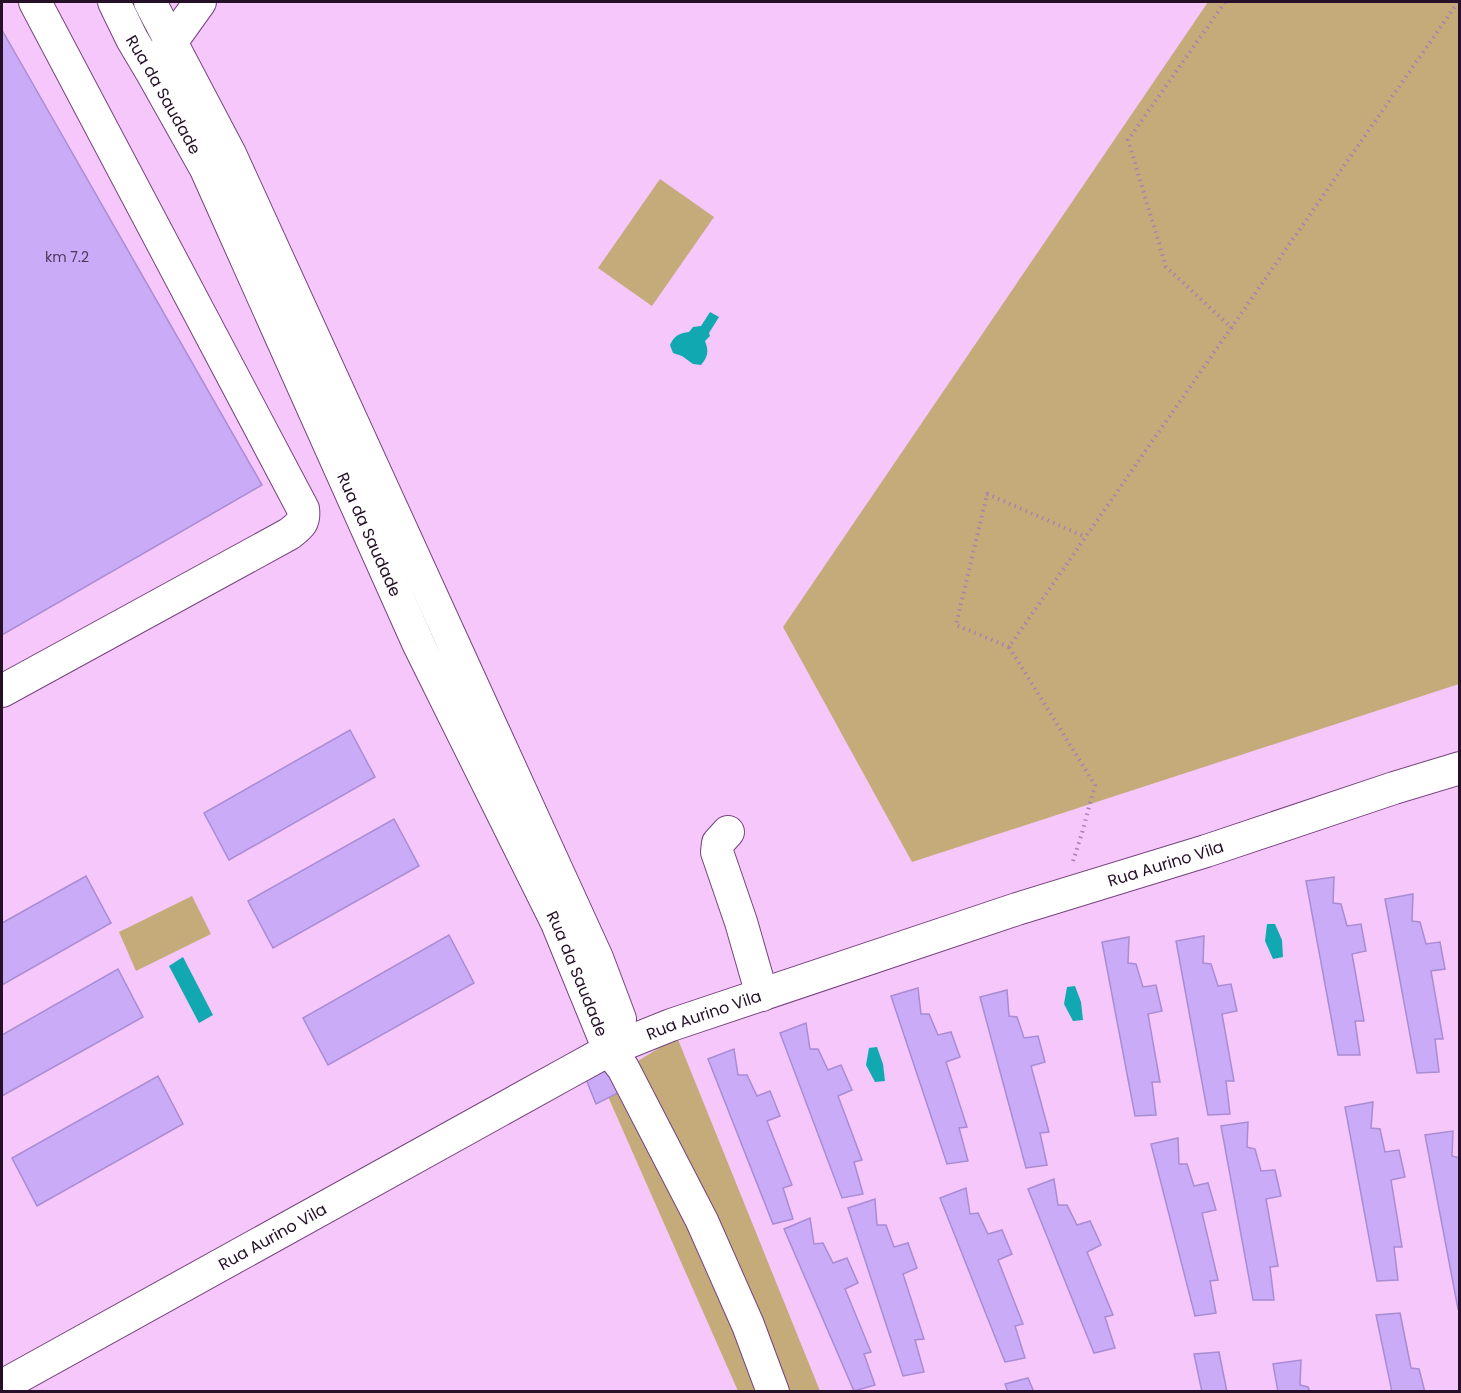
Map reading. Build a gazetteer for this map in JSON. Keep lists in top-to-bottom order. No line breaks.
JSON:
{"streets":{"street":["Rua da Saudade","Rua Aurino Vila"]},"crossings":[["Rua da Saudade","Rua Aurino Vila"]],"house_numbers":["km 7.2"]}
